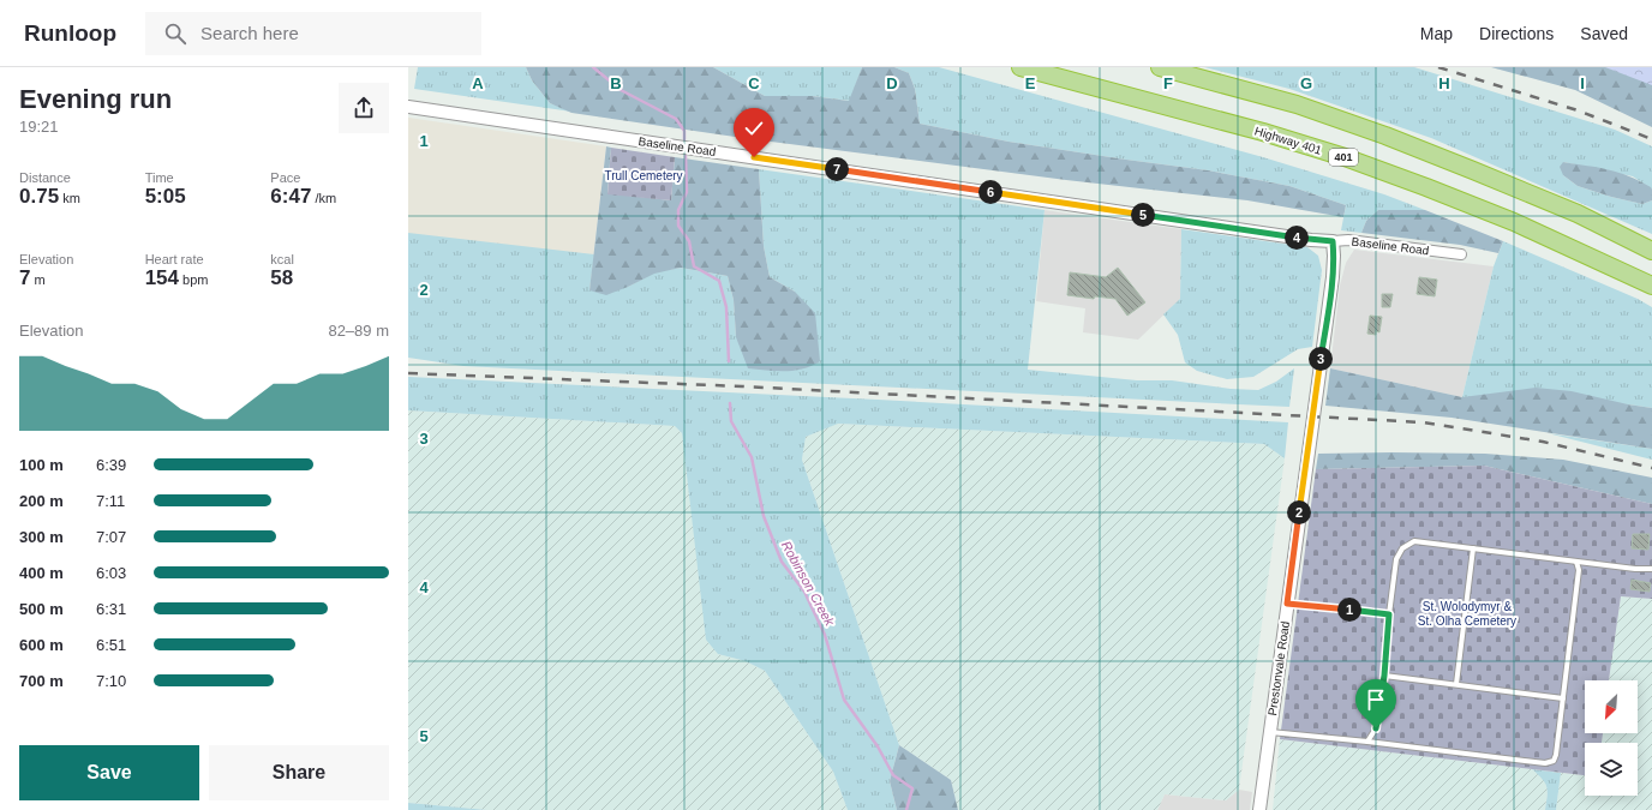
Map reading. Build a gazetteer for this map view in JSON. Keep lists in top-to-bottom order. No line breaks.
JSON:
{"streets":{"highway":["Highway 401","401"],"street":["Baseline Road","Prestonvale Road"]},"crossings":[["Baseline Road","Prestonvale Road"]],"water":["Robinson Creek"],"parks":["Trull Cemetery","St. Wolodymyr & St. Olha Cemetery"],"north":"bottom left","page":{"header":"Runloop","search":"Search here","nav":["Map","Directions","Saved"],"heading":["Evening run","19:21"],"stats":[["Distance","0.75 km"],["Time","5:05"],["Pace","6:47 /km"],["Elevation","7 m"],["Heart rate","154 bpm"],["kcal","58"]],"pins":["7","6","5","4","3","2","1"],"chart":["Elevation","82–89 m"],"list":[{"name":"100 m","note":"6:39"},{"name":"200 m","note":"7:11"},{"name":"300 m","note":"7:07"},{"name":"400 m","note":"6:03"},{"name":"500 m","note":"6:31"},{"name":"600 m","note":"6:51"},{"name":"700 m","note":"7:10"}],"buttons":["Save","Share"]},"grid":{"columns":["A","B","C","D","E","F","G","H","I"],"rows":["1","2","3","4","5"]}}
